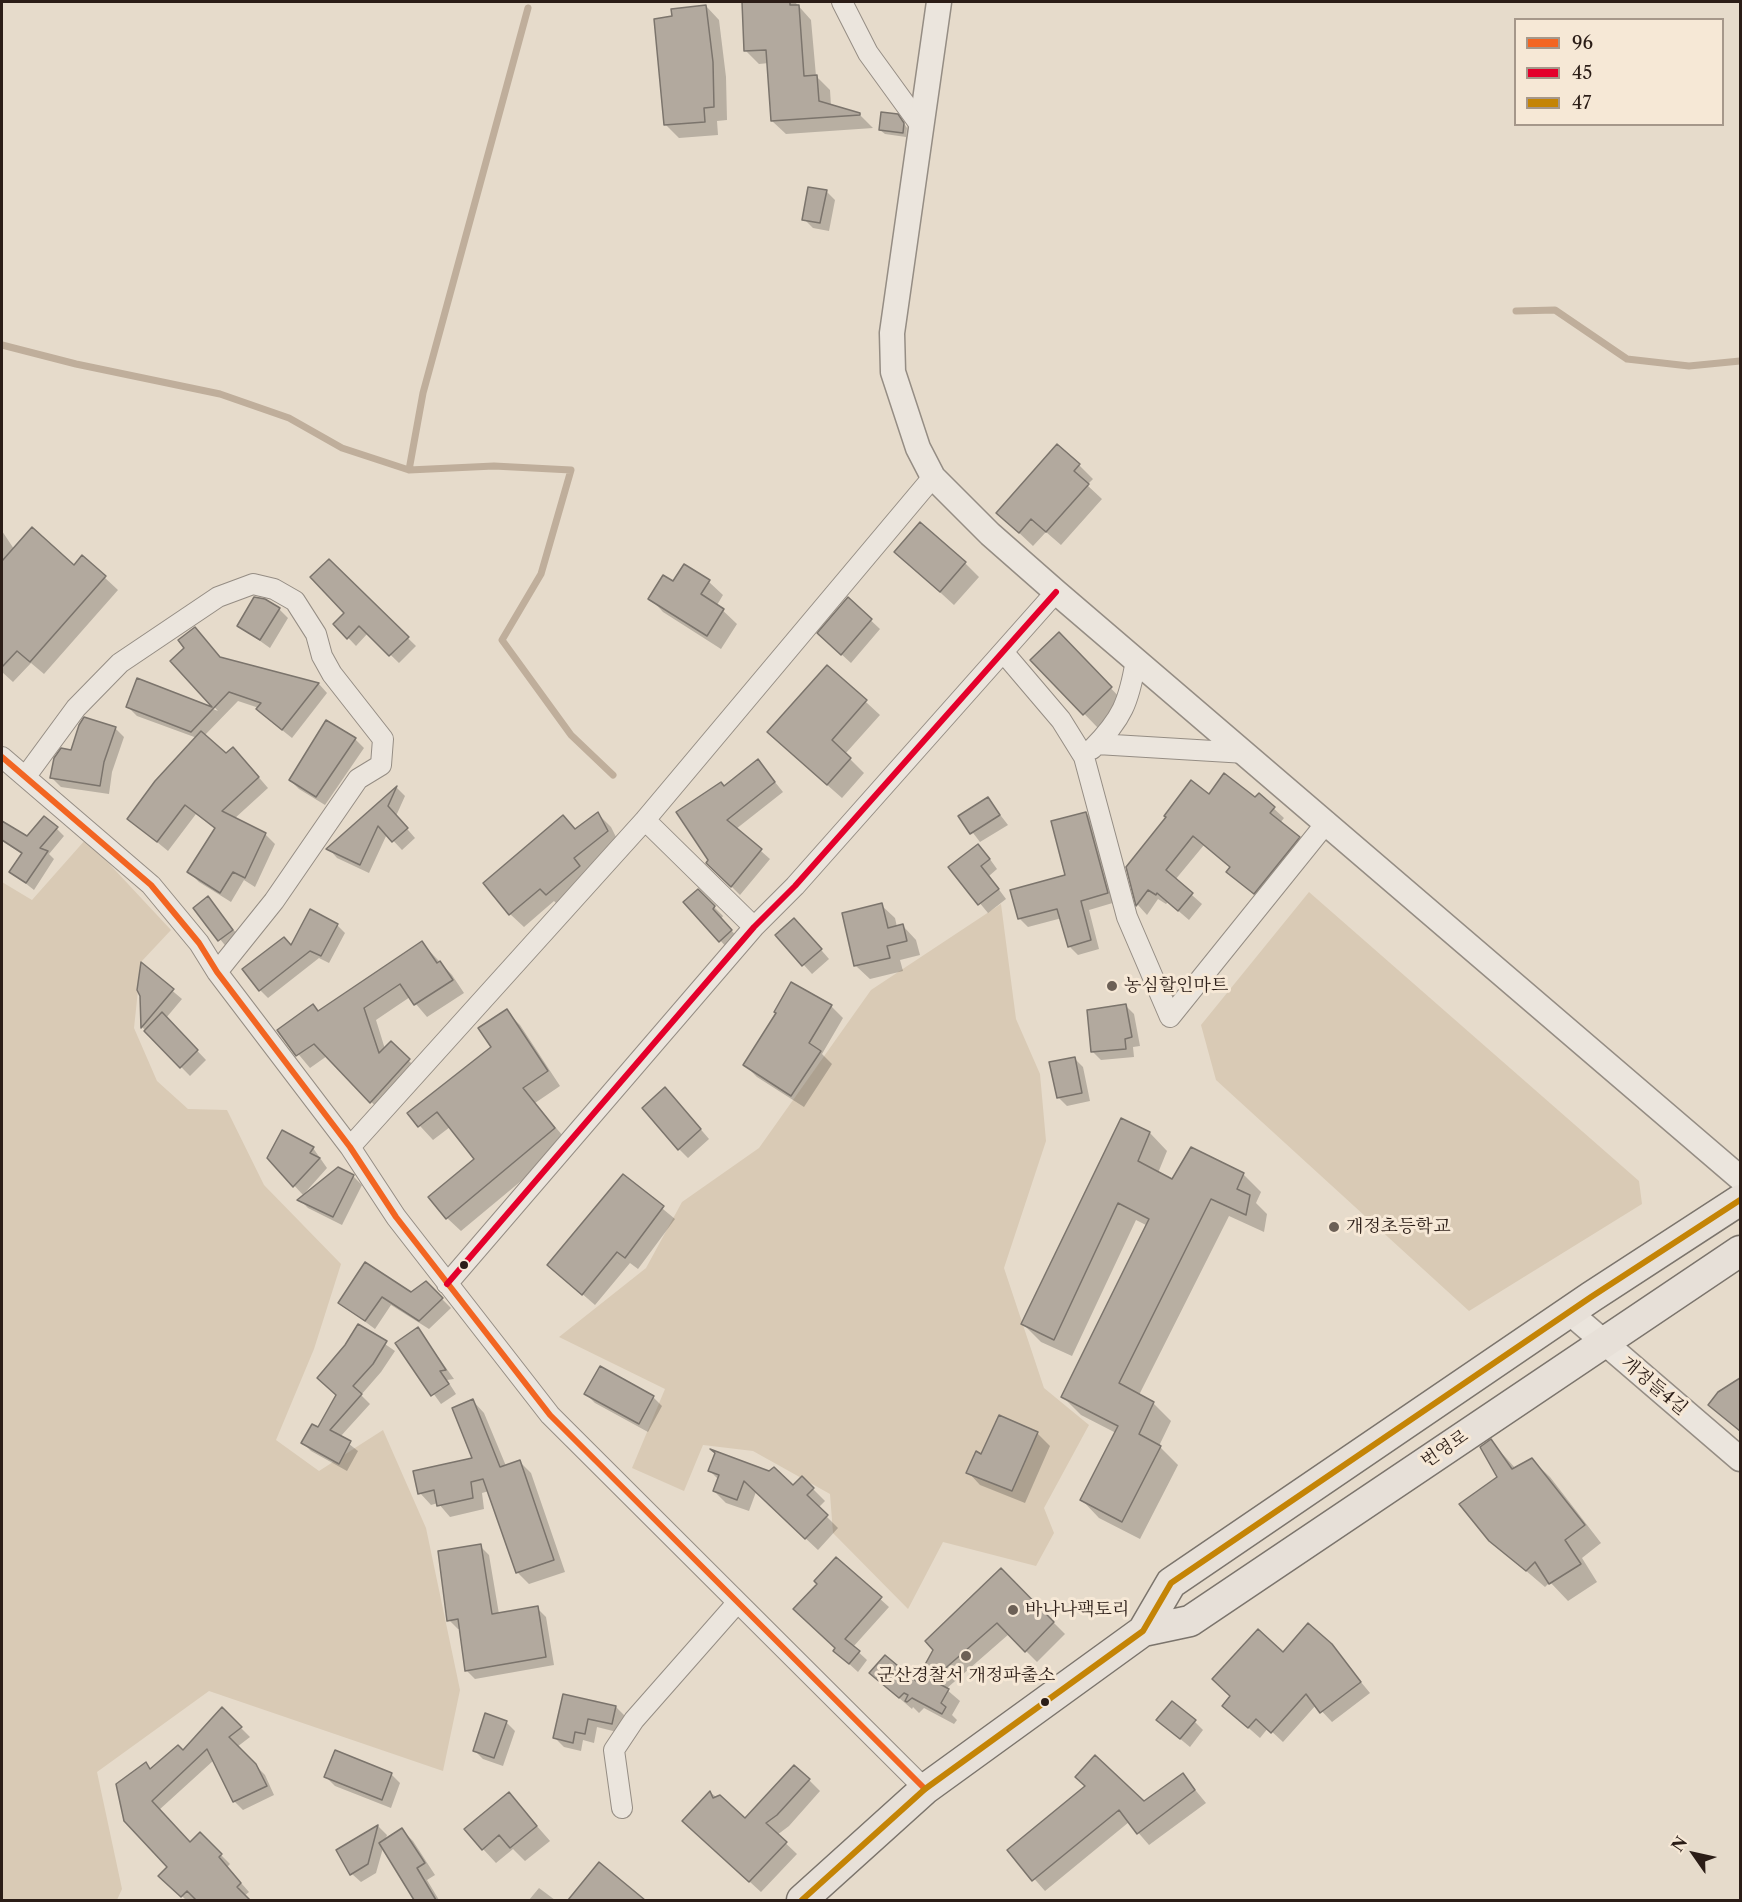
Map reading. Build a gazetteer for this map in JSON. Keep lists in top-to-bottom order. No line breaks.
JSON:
{"streets":{"main road":["번영로"],"street":["개정들4길"]},"crossings":[["개정들4길","번영로"]],"places":["농심할인마트","개정초등학교","바나나팩토리","군산경찰서 개정파출소"],"lines":["transit line 45","transit line 96","transit line 47"],"legend":["96","45","47"],"north":"top left"}
